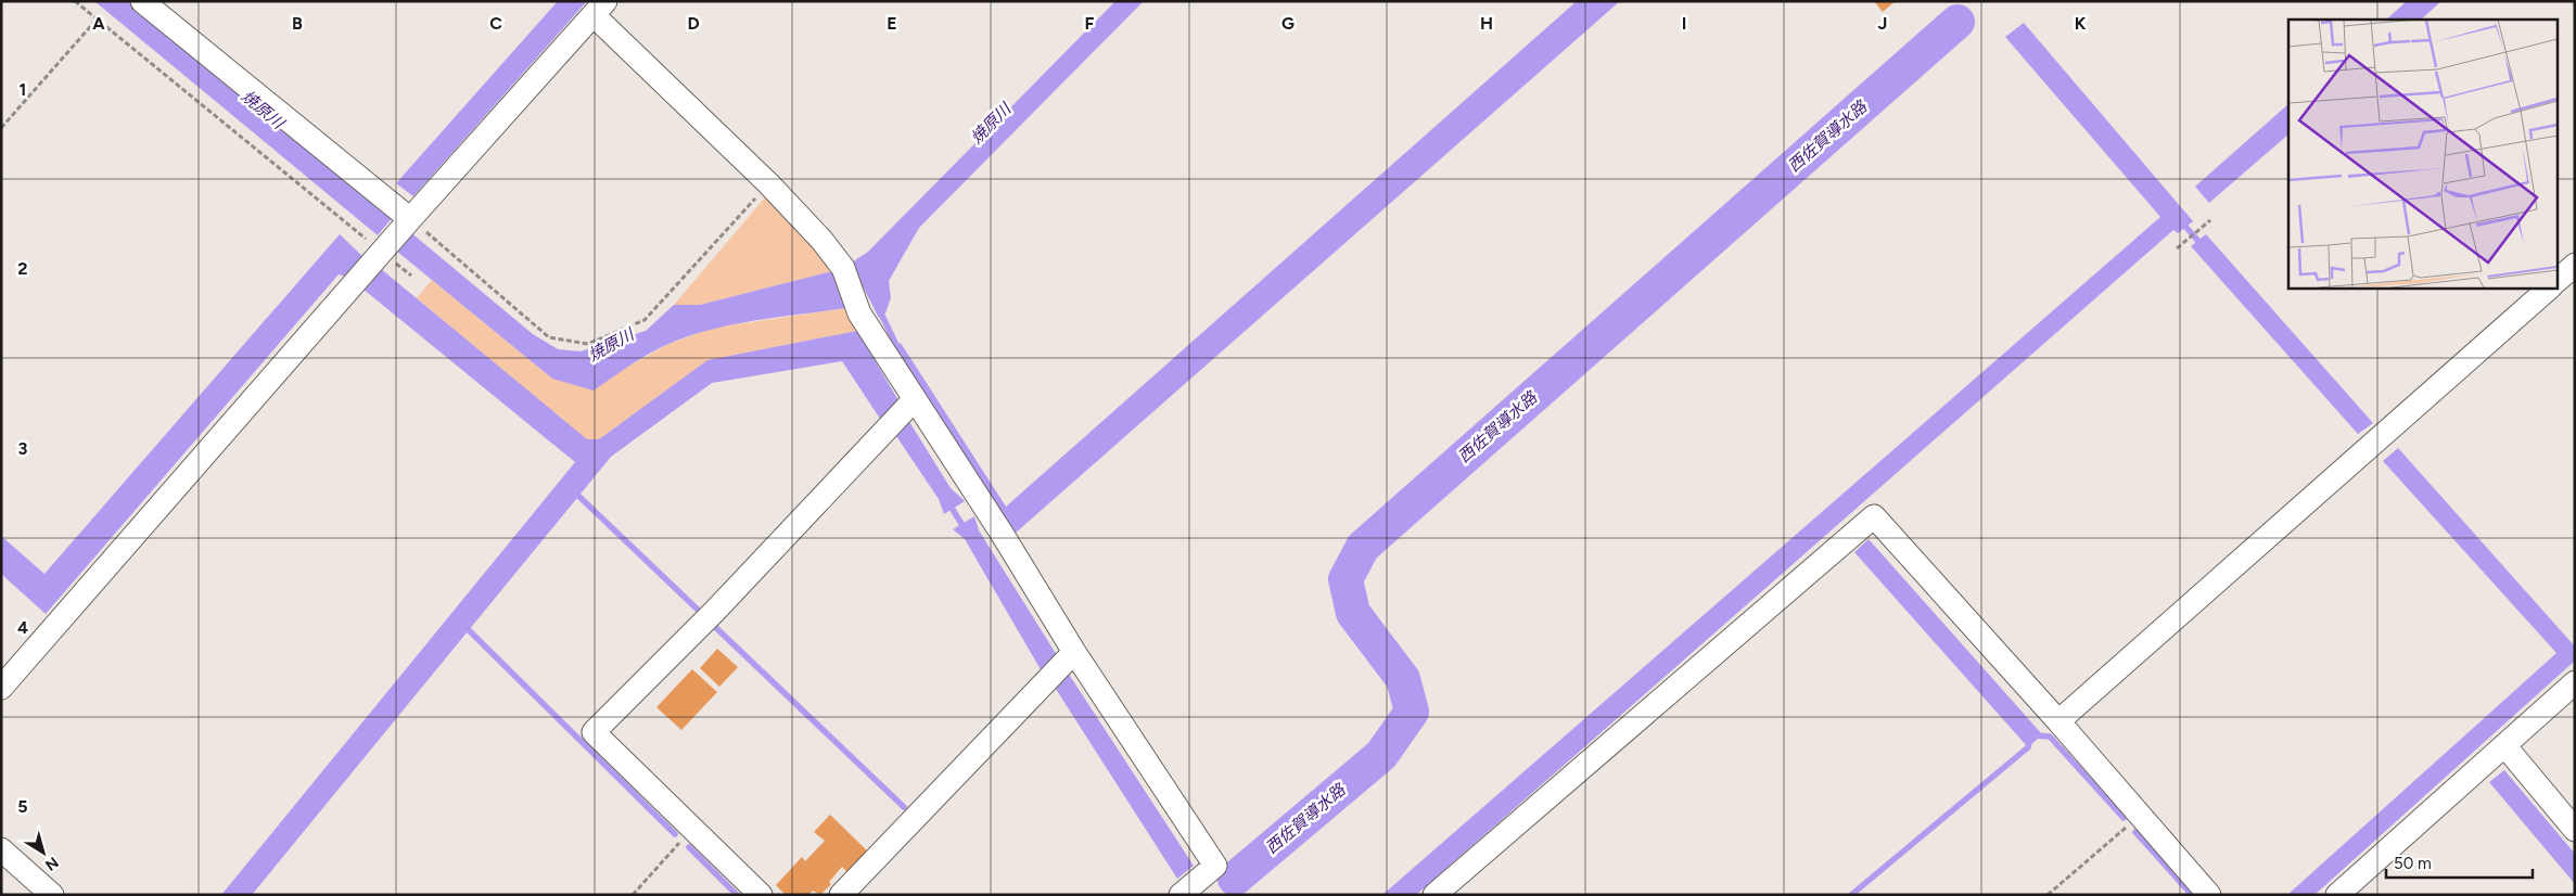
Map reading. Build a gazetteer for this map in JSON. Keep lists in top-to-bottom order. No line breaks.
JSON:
{"water":["焼原川","西佐賀導水路"],"scale_bar":"50 m","north":"bottom right","grid":{"columns":["A","B","C","D","E","F","G","H","I","J","K"],"rows":["1","2","3","4","5"]}}
